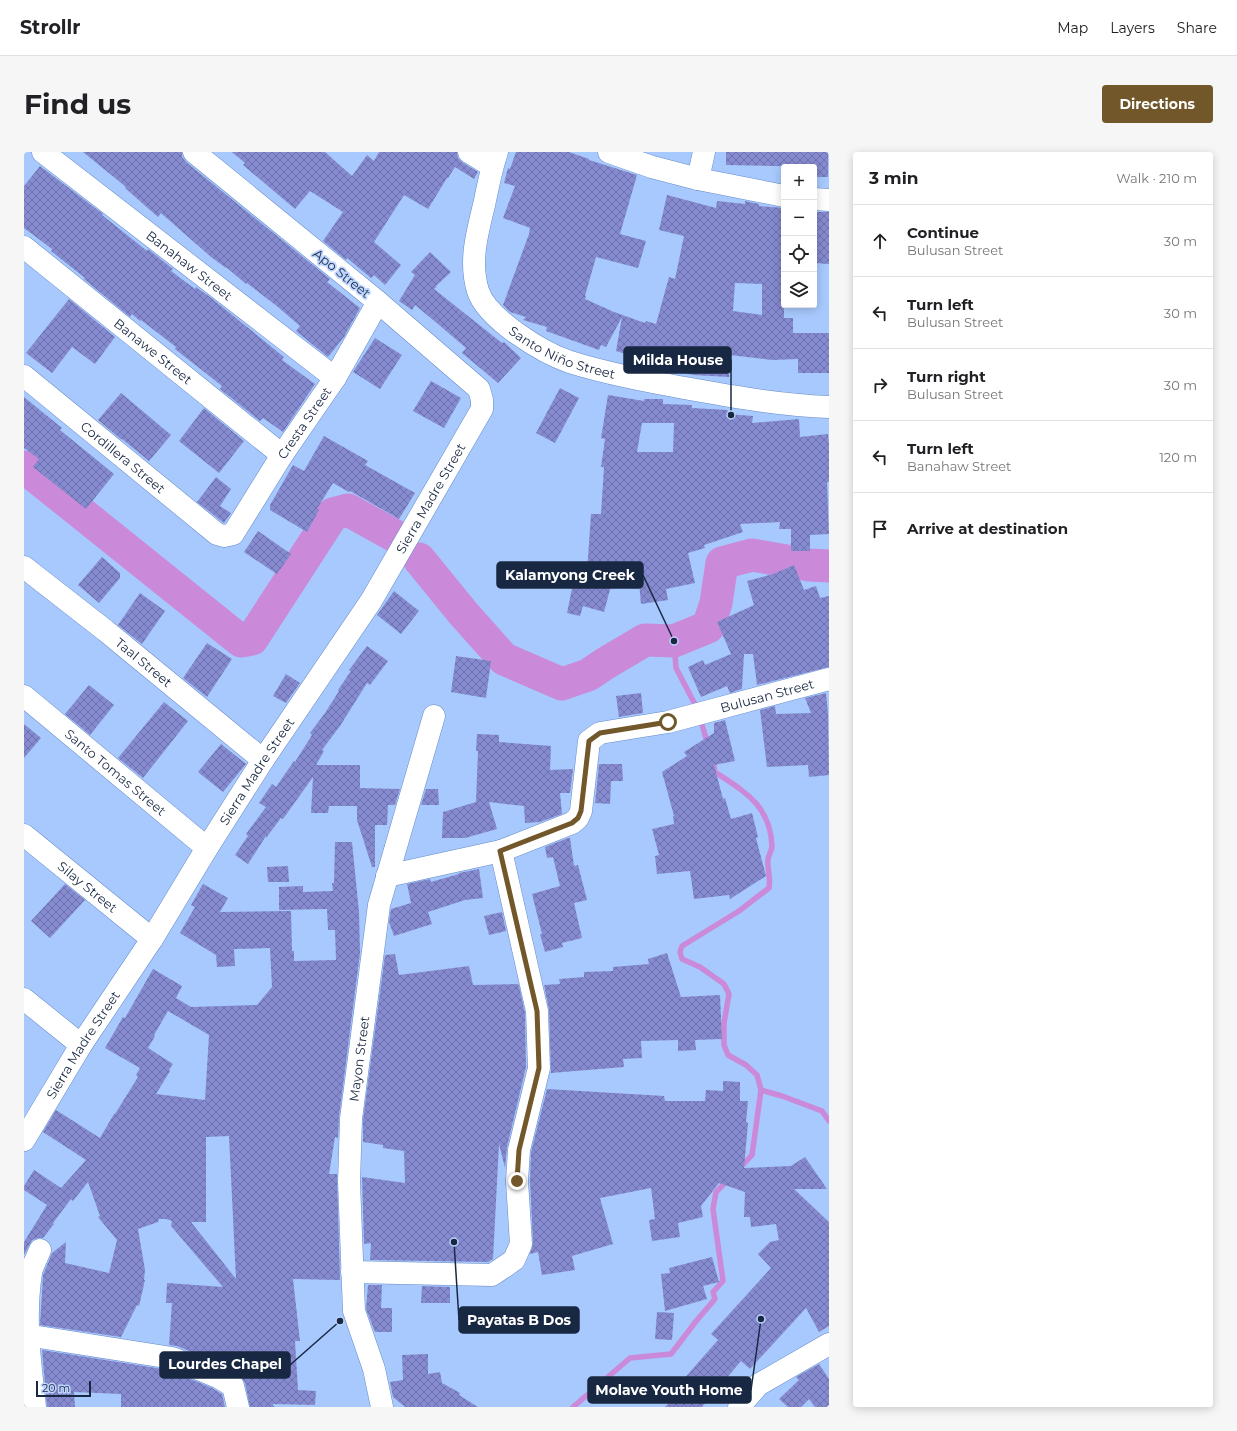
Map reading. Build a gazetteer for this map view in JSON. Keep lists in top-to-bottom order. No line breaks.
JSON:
{"streets":{"street":["Banahaw Street","Apo Street","Santo Niño Street","Banawe Street","Cresta Street","Cordillera Street","Sierra Madre Street","Taal Street","Bulusan Street","Santo Tomas Street","Silay Street","Mayon Street"]},"crossings":[["Banahaw Street","Cresta Street"],["Apo Street","Cresta Street"],["Apo Street","Sierra Madre Street"],["Banawe Street","Cresta Street"],["Cresta Street","Cordillera Street"],["Sierra Madre Street","Taal Street"],["Sierra Madre Street","Santo Tomas Street"],["Sierra Madre Street","Silay Street"],["Bulusan Street","Mayon Street"]],"places":["Milda House","Kalamyong Creek","Payatas B Dos","Molave Youth Home","Lourdes Chapel"],"scale_bar":"20 m","page":{"header":"Strollr","nav":["Map","Layers","Share"],"buttons":"Directions","title":"Find us","heading":["3 min","Walk · 210 m"],"map_buttons":["+","−"],"list":[["Continue","Bulusan Street","30 m"],["Turn left","Bulusan Street","30 m"],["Turn right","Bulusan Street","30 m"],["Turn left","Banahaw Street","120 m"],"Arrive at destination"],"scale":"20 m"}}
